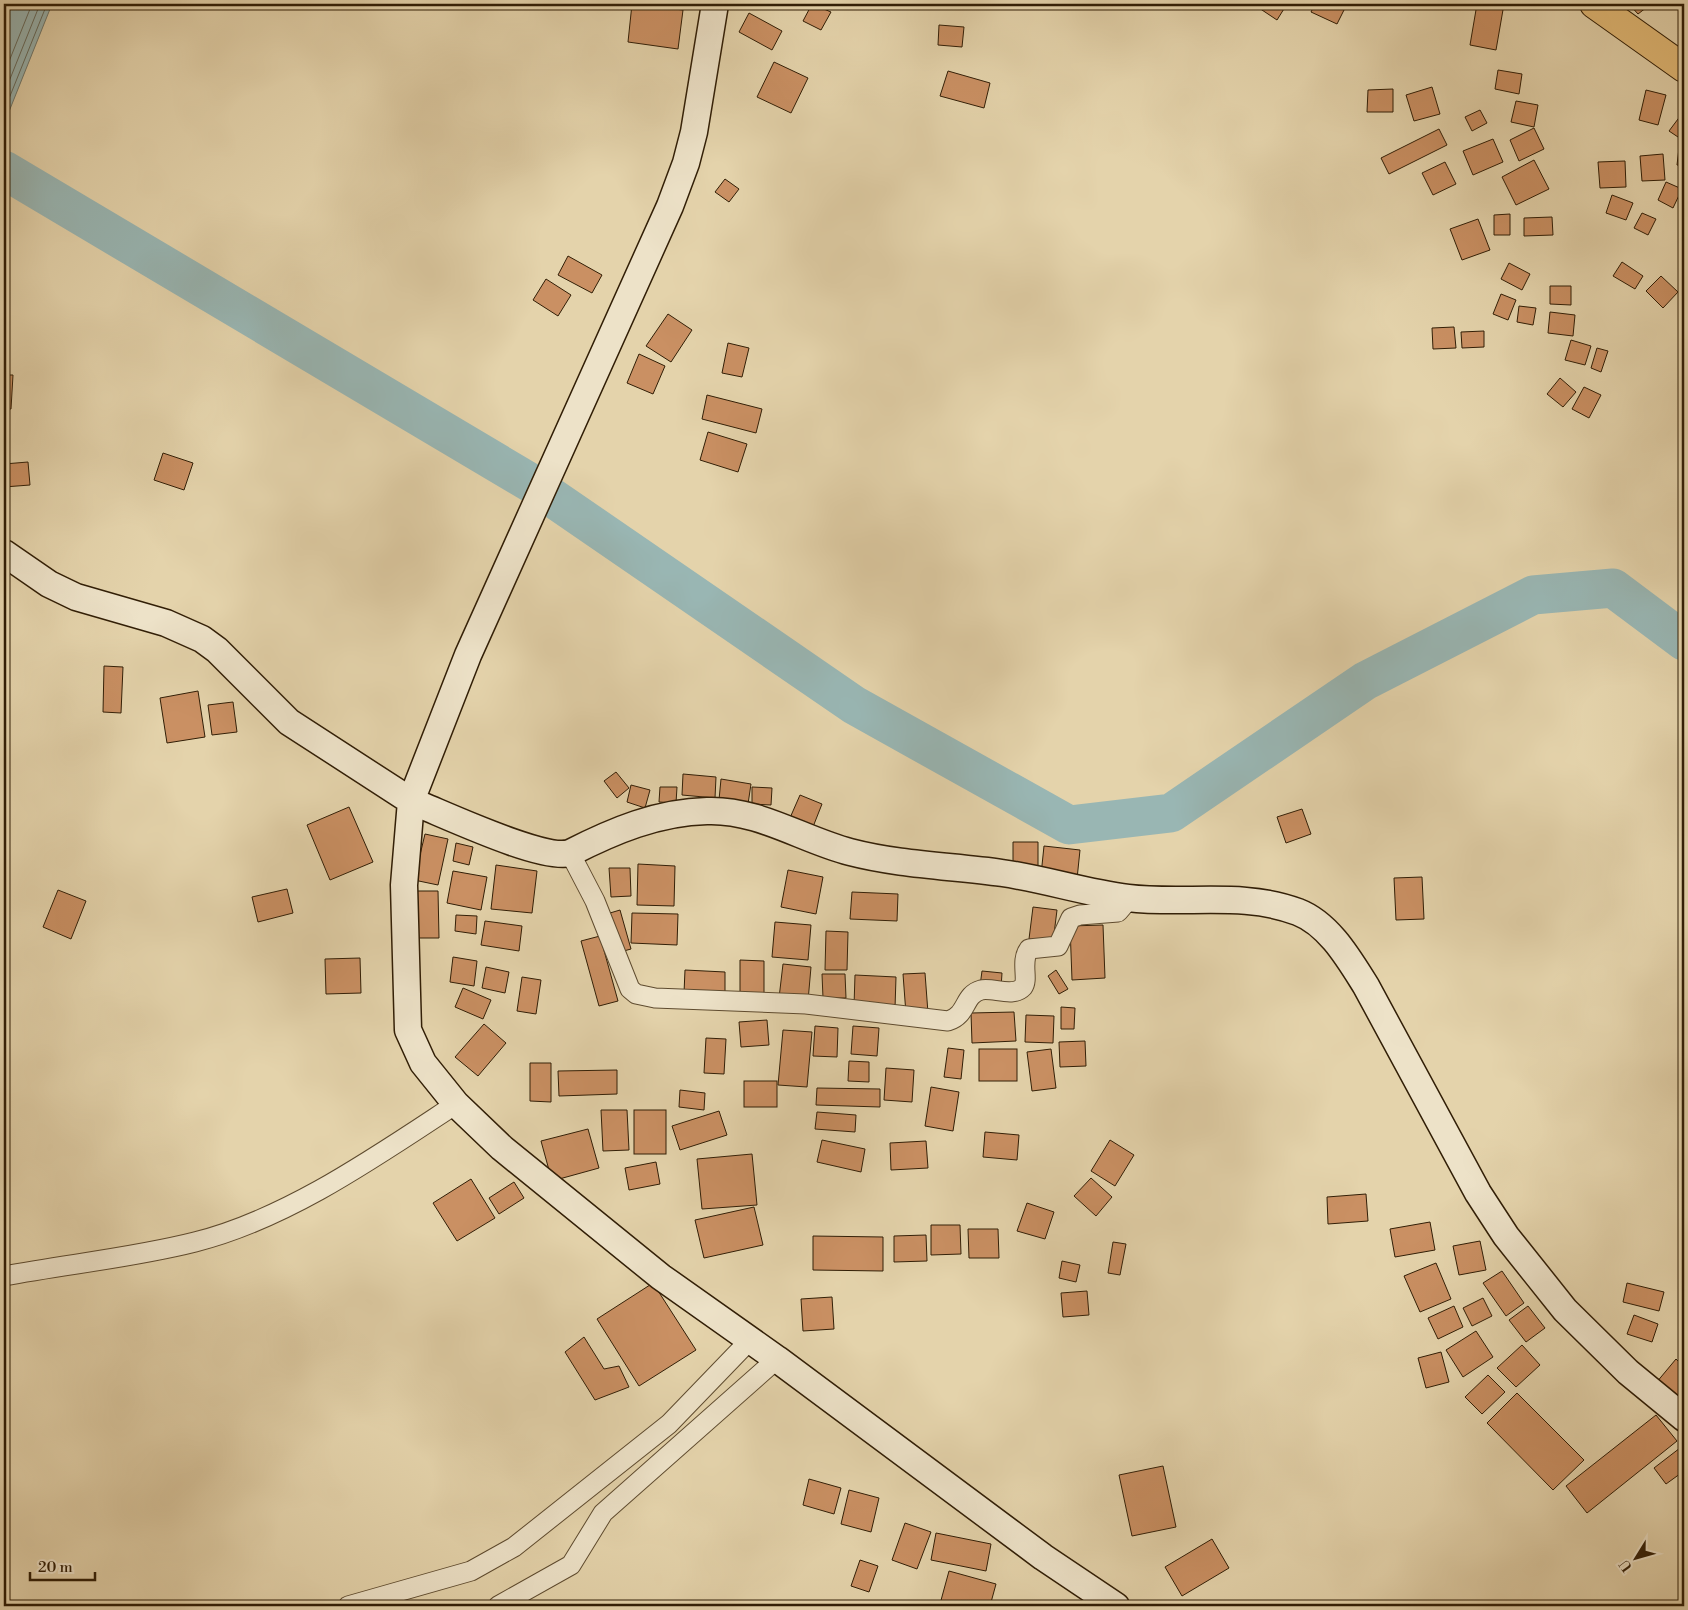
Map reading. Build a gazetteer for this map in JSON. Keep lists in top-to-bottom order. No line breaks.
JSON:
{"scale_bar":"20 m","north":"bottom left"}
